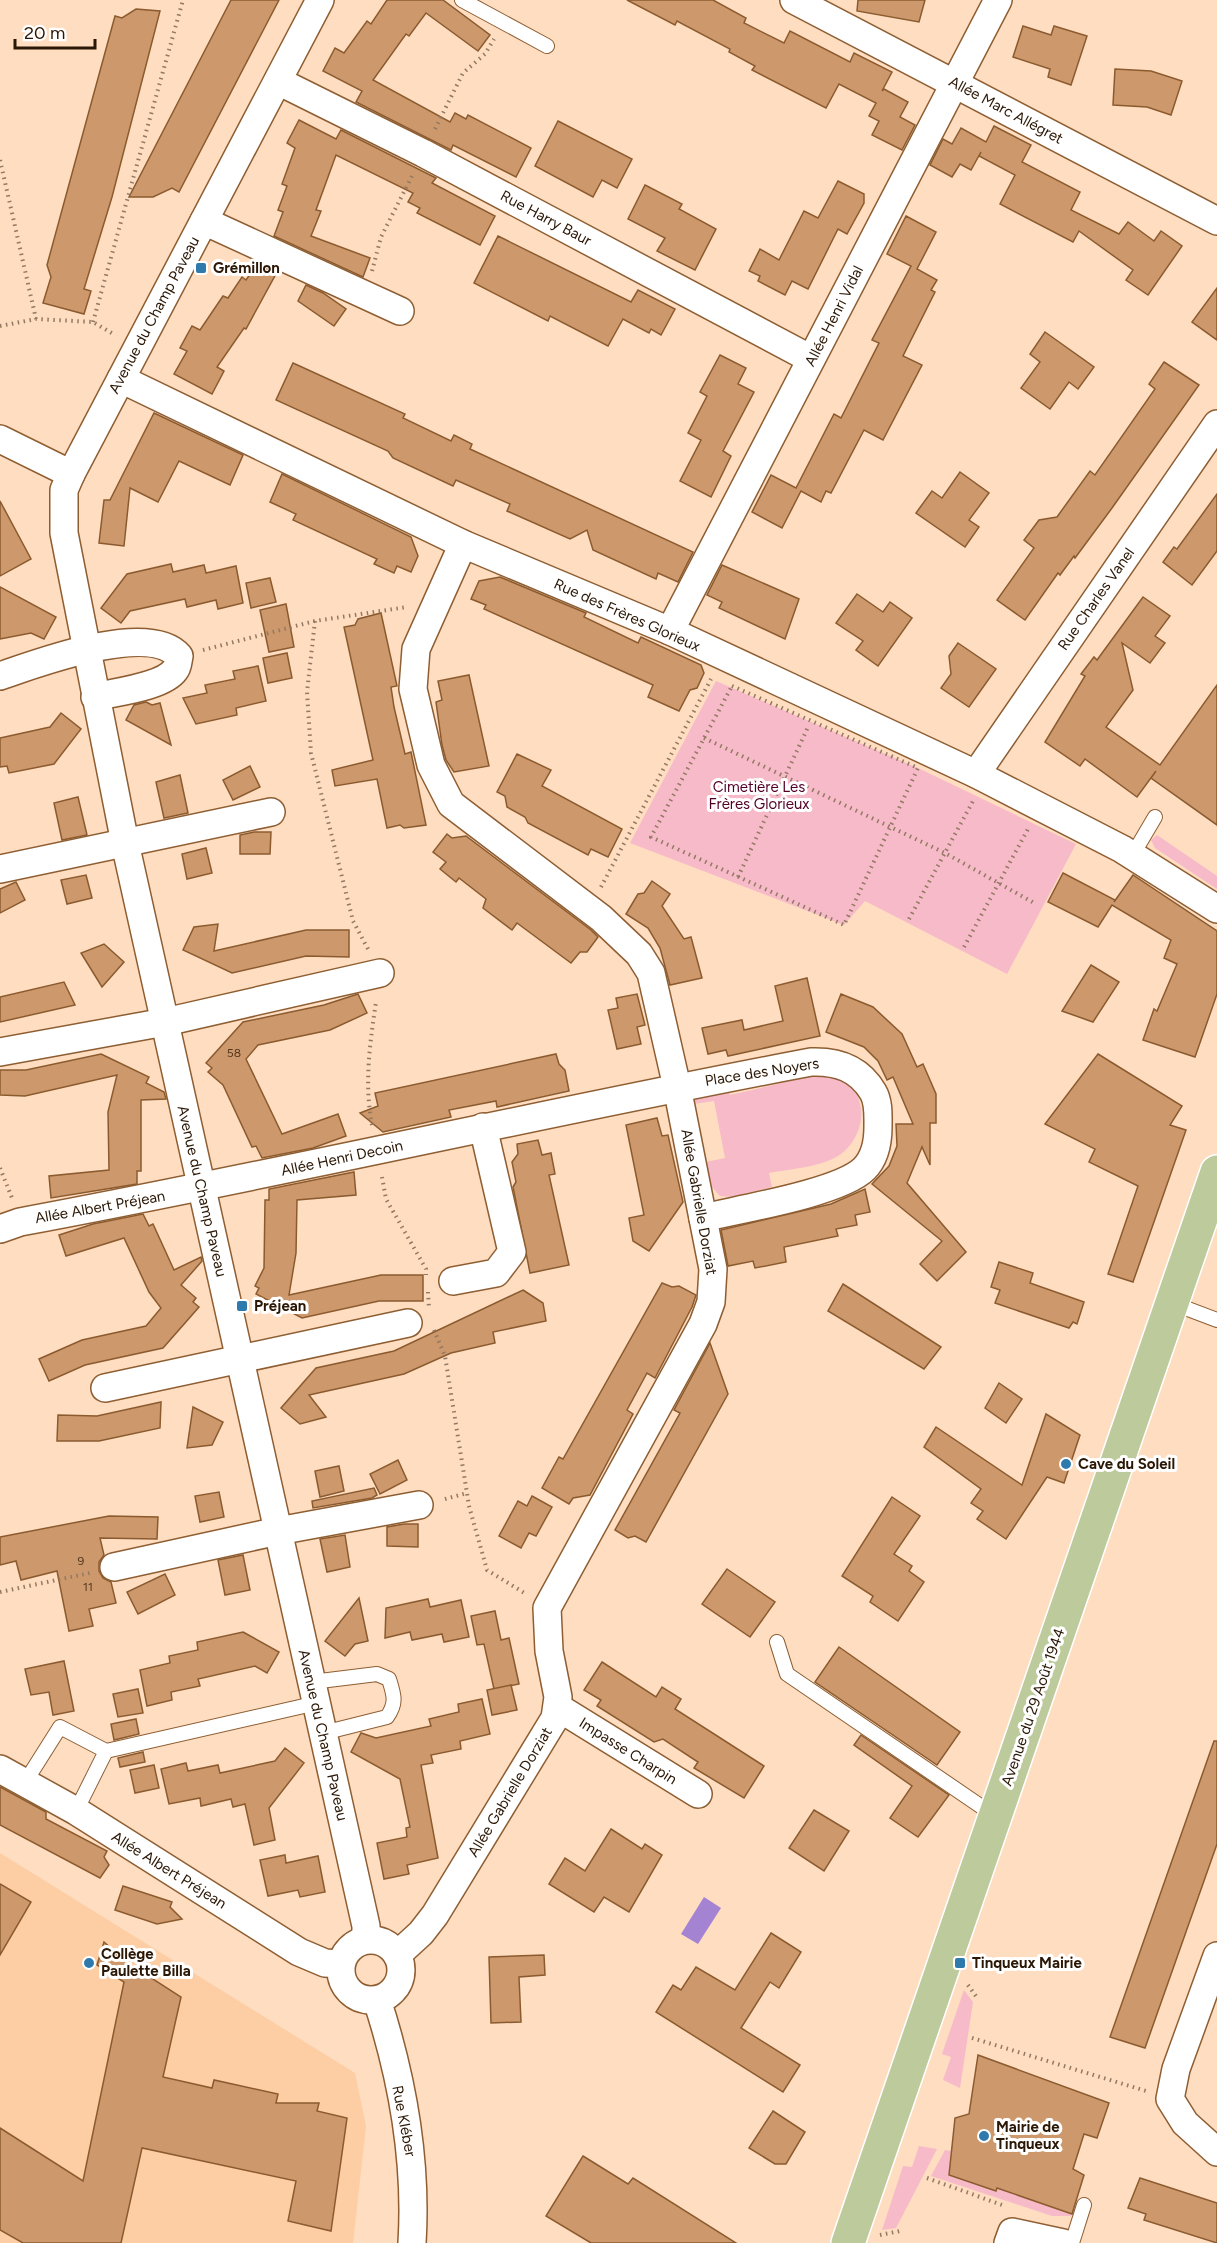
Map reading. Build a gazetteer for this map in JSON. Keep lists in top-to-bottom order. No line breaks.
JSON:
{"streets":{"main road":["Avenue du 29 Août 1944"],"street":["Allée Marc Allégret","Rue Harry Baur","Avenue du Champ Paveau","Allée Henri Vidal","Rue Charles Vanel","Rue des Frères Glorieux","Place des Noyers","Allée Henri Decoin","Allée Gabrielle Dorziat","Allée Albert Préjean","Impasse Charpin","Rue Kléber"]},"crossings":[["Allée Marc Allégret","Allée Henri Vidal"],["Rue Harry Baur","Avenue du Champ Paveau"],["Rue Harry Baur","Allée Henri Vidal"],["Avenue du Champ Paveau","Rue des Frères Glorieux"],["Avenue du Champ Paveau","Allée Henri Decoin"],["Avenue du Champ Paveau","Allée Gabrielle Dorziat"],["Avenue du Champ Paveau","Allée Albert Préjean"],["Avenue du Champ Paveau","Rue Kléber"],["Allée Henri Vidal","Rue des Frères Glorieux"],["Rue Charles Vanel","Rue des Frères Glorieux"],["Rue des Frères Glorieux","Allée Gabrielle Dorziat"],["Place des Noyers","Allée Henri Decoin"],["Place des Noyers","Allée Gabrielle Dorziat"],["Allée Henri Decoin","Allée Gabrielle Dorziat"],["Allée Henri Decoin","Allée Albert Préjean"],["Allée Gabrielle Dorziat","Allée Albert Préjean"],["Allée Gabrielle Dorziat","Impasse Charpin"],["Allée Gabrielle Dorziat","Rue Kléber"],["Allée Albert Préjean","Rue Kléber"]],"parks":["Cimetière Les Frères Glorieux"],"places":{"transit":["Grémillon","Préjean","Tinqueux Mairie"],"other":["Cave du Soleil","Collège Paulette Billa","Mairie de Tinqueux"]},"house_numbers":["58","9","11"],"scale_bar":"20 m"}
